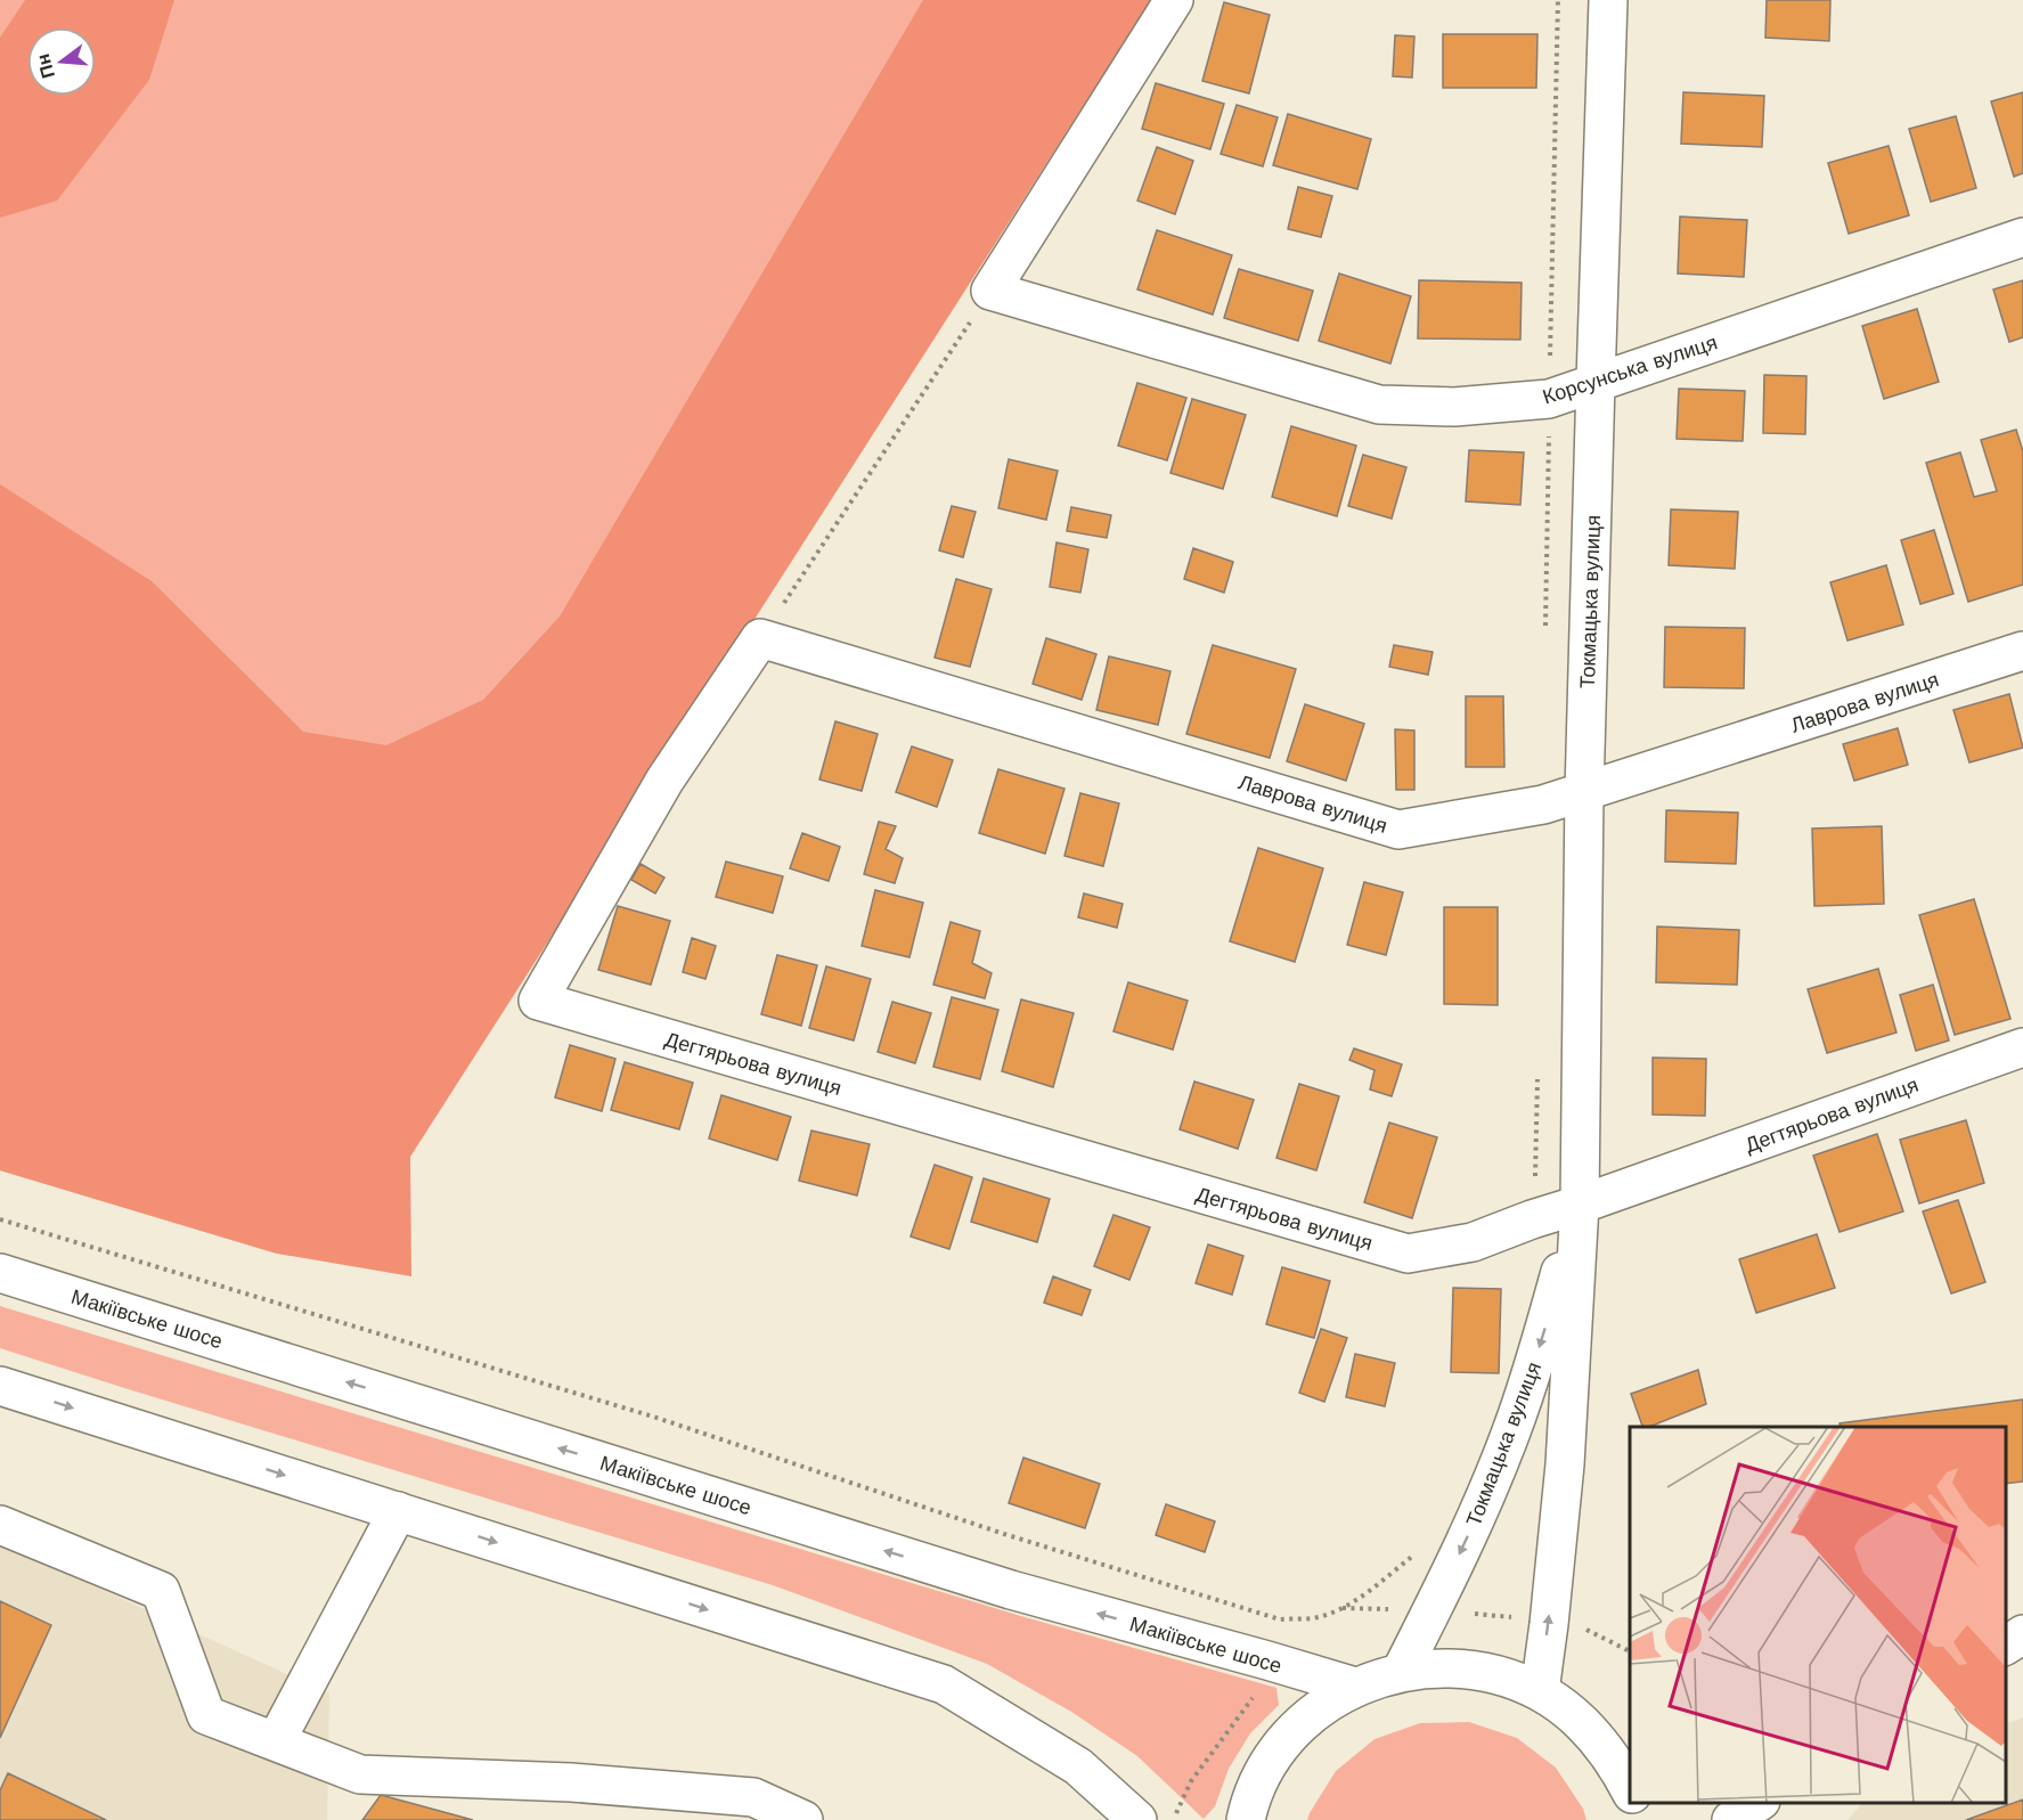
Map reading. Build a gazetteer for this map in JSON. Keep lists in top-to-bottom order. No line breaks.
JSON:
{"streets":{"street":["Корсунська вулиця","Токмацька вулиця","Лаврова вулиця","Дегтярьова вулиця","Макіївське шосе"]},"crossings":[["Корсунська вулиця","Токмацька вулиця"],["Токмацька вулиця","Лаврова вулиця"],["Токмацька вулиця","Дегтярьова вулиця"],["Лаврова вулиця","Дегтярьова вулиця"]],"north":"left"}
